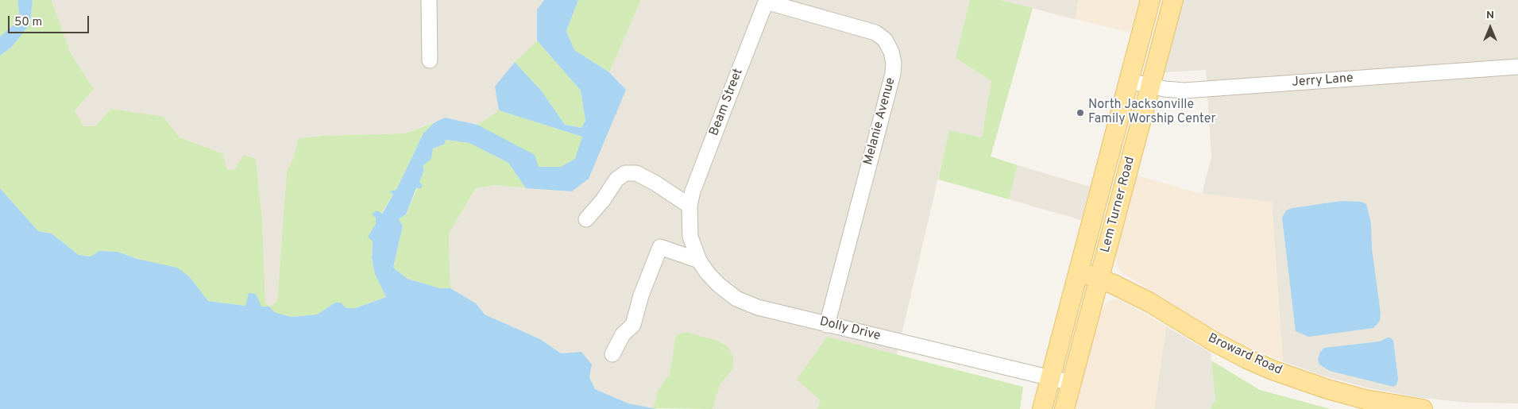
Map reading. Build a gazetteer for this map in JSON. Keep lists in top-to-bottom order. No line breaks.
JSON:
{"streets":{"main road":["Lem Turner Road","Broward Road"],"street":["Jerry Lane","Beam Street","Melanie Avenue","Dolly Drive"]},"crossings":[["Jerry Lane","Lem Turner Road"],["Beam Street","Melanie Avenue"],["Beam Street","Dolly Drive"],["Melanie Avenue","Dolly Drive"],["Lem Turner Road","Dolly Drive"],["Lem Turner Road","Broward Road"]],"places":["North Jacksonville Family Worship Center"],"scale_bar":"50 m","north":"top"}
